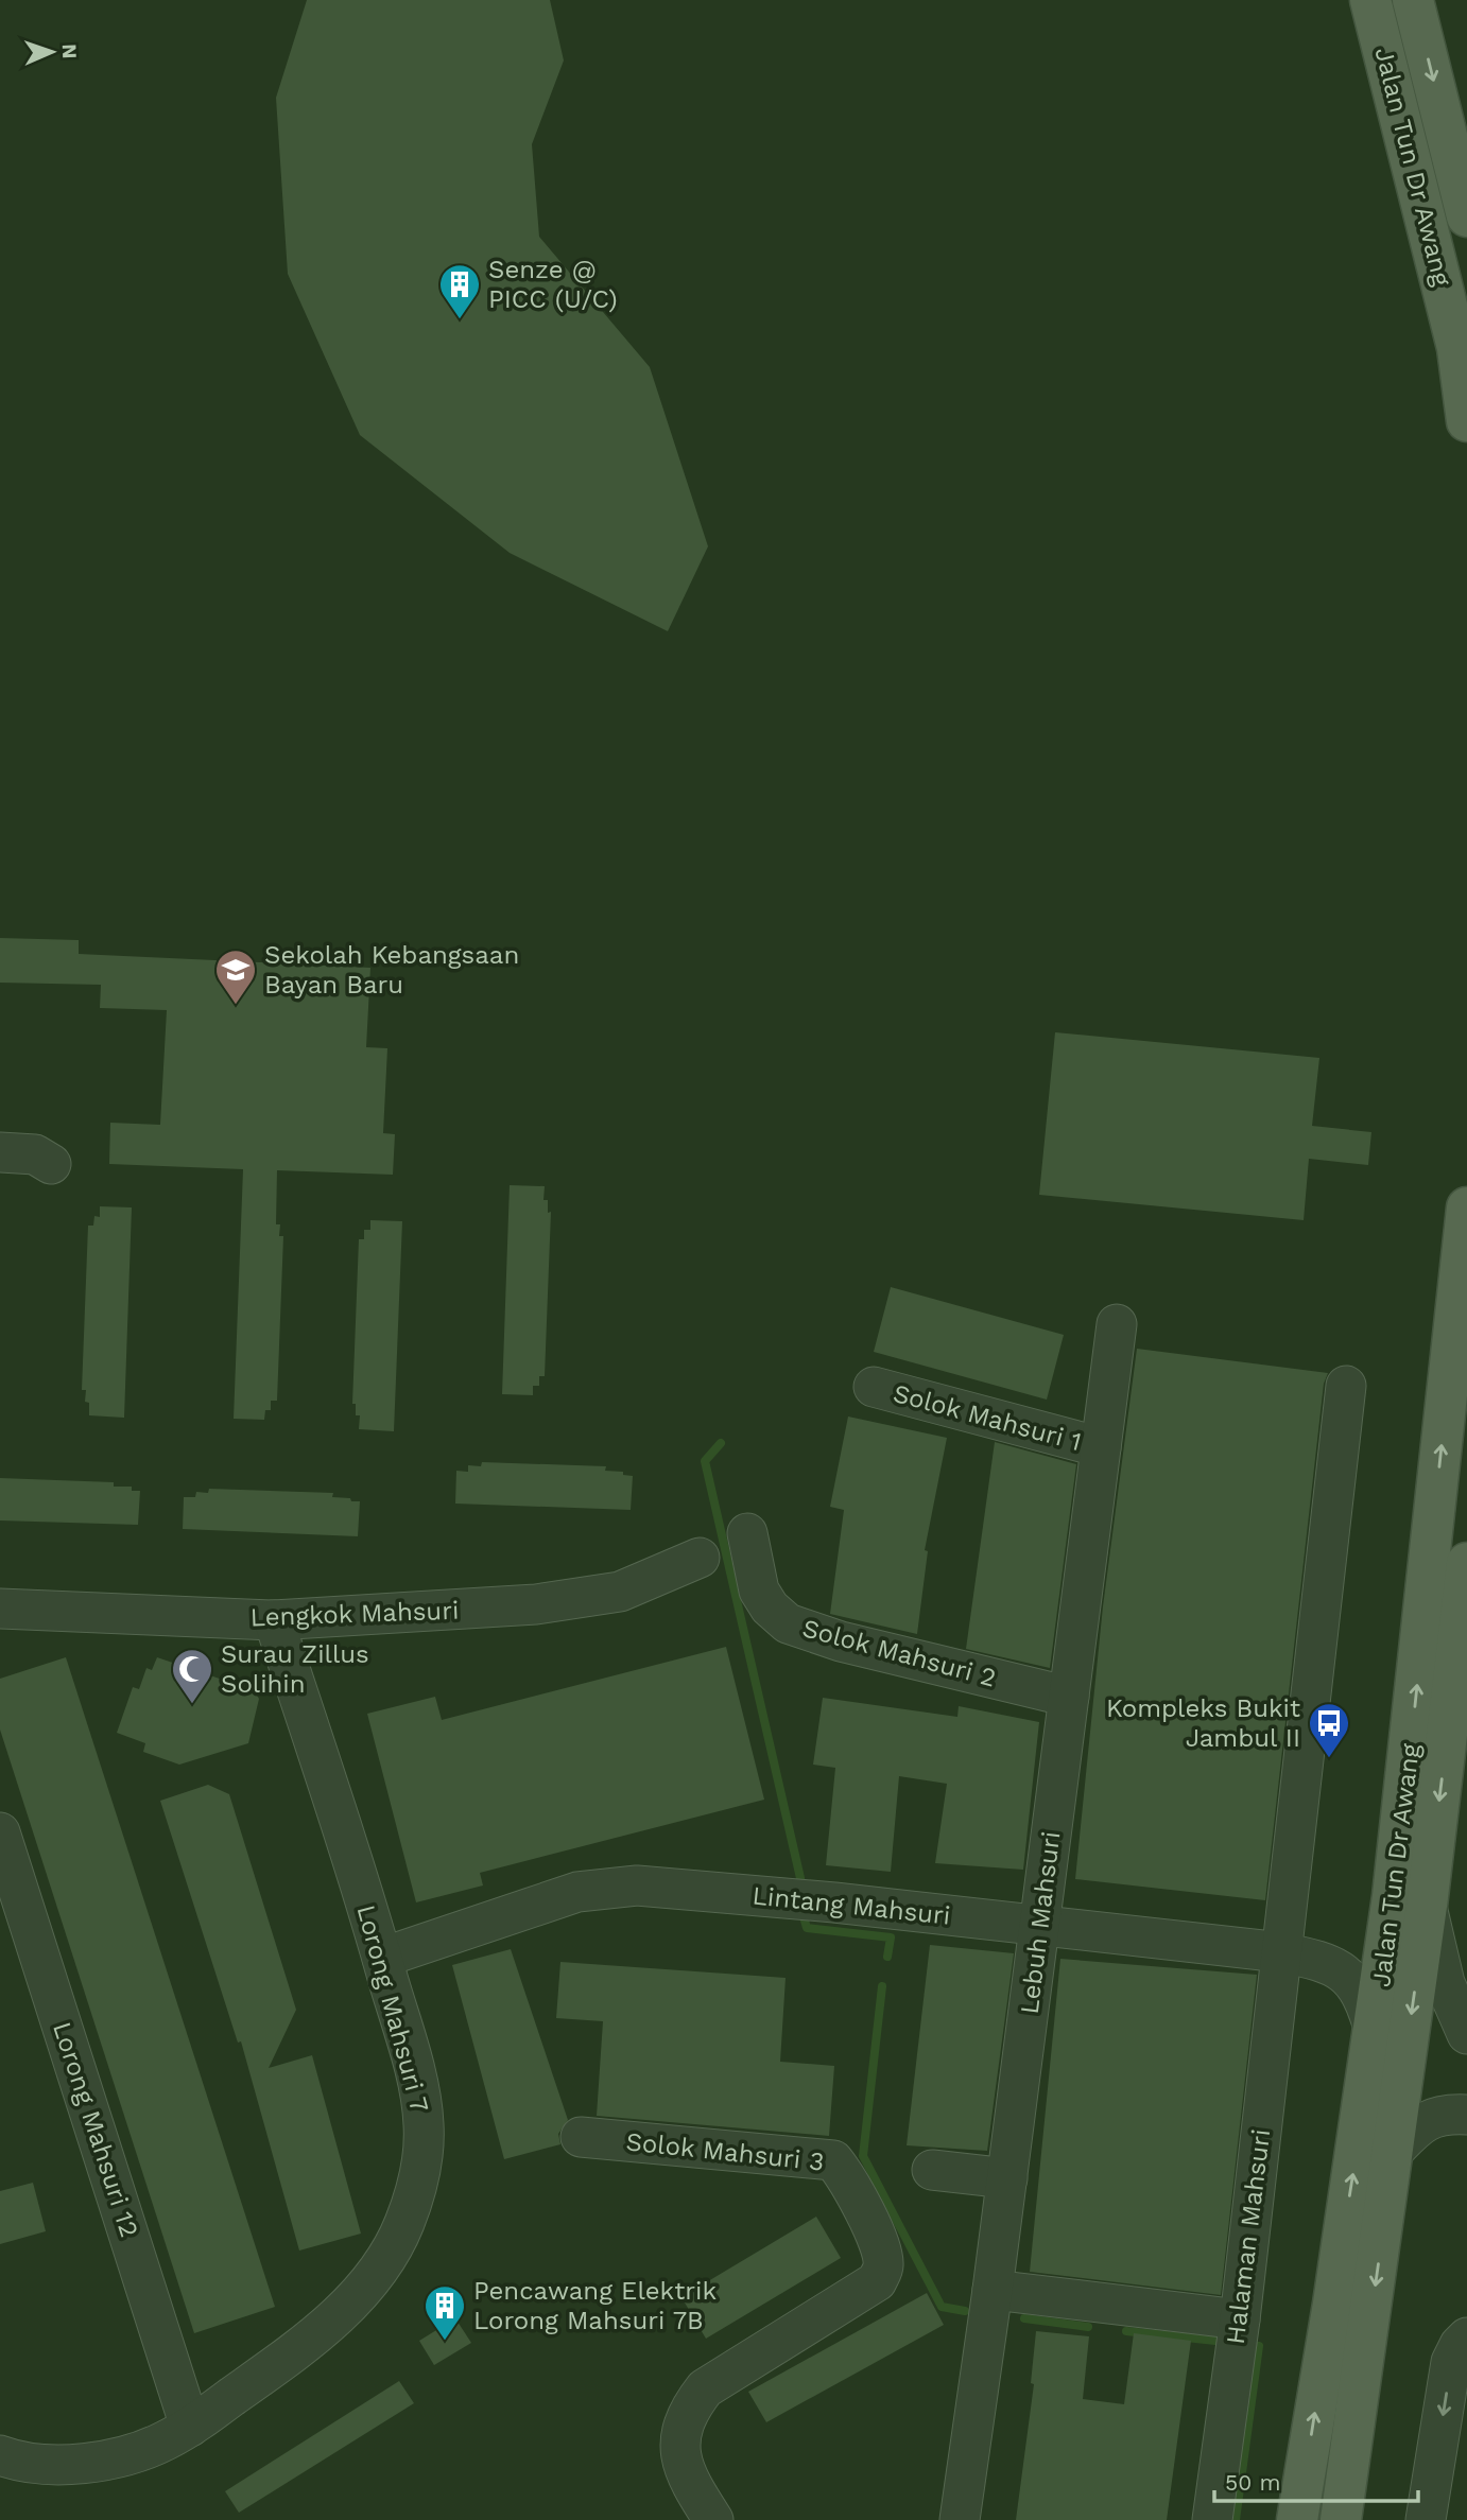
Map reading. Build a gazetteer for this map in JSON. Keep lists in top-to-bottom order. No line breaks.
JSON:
{"streets":{"main road":["Jalan Tun Dr Awang"],"street":["Solok Mahsuri 1","Lengkok Mahsuri","Solok Mahsuri 2","Lintang Mahsuri","Lebuh Mahsuri","Lorong Mahsuri 7","Lorong Mahsuri 12","Solok Mahsuri 3","Halaman Mahsuri"]},"crossings":[["Solok Mahsuri 1","Lebuh Mahsuri"],["Lengkok Mahsuri","Lorong Mahsuri 7"],["Solok Mahsuri 2","Lebuh Mahsuri"],["Lintang Mahsuri","Lebuh Mahsuri"],["Lintang Mahsuri","Lorong Mahsuri 7"],["Lintang Mahsuri","Halaman Mahsuri"],["Lorong Mahsuri 7","Lorong Mahsuri 12"]],"places":{"building":["Senze @ PICC (U/C)","Pencawang Elektrik Lorong Mahsuri 7B"],"school or university":["Sekolah Kebangsaan Bayan Baru"],"mosque":["Surau Zillus Solihin"],"bus stop":["Kompleks Bukit Jambul II"]},"scale_bar":"50 m","north":"right"}
